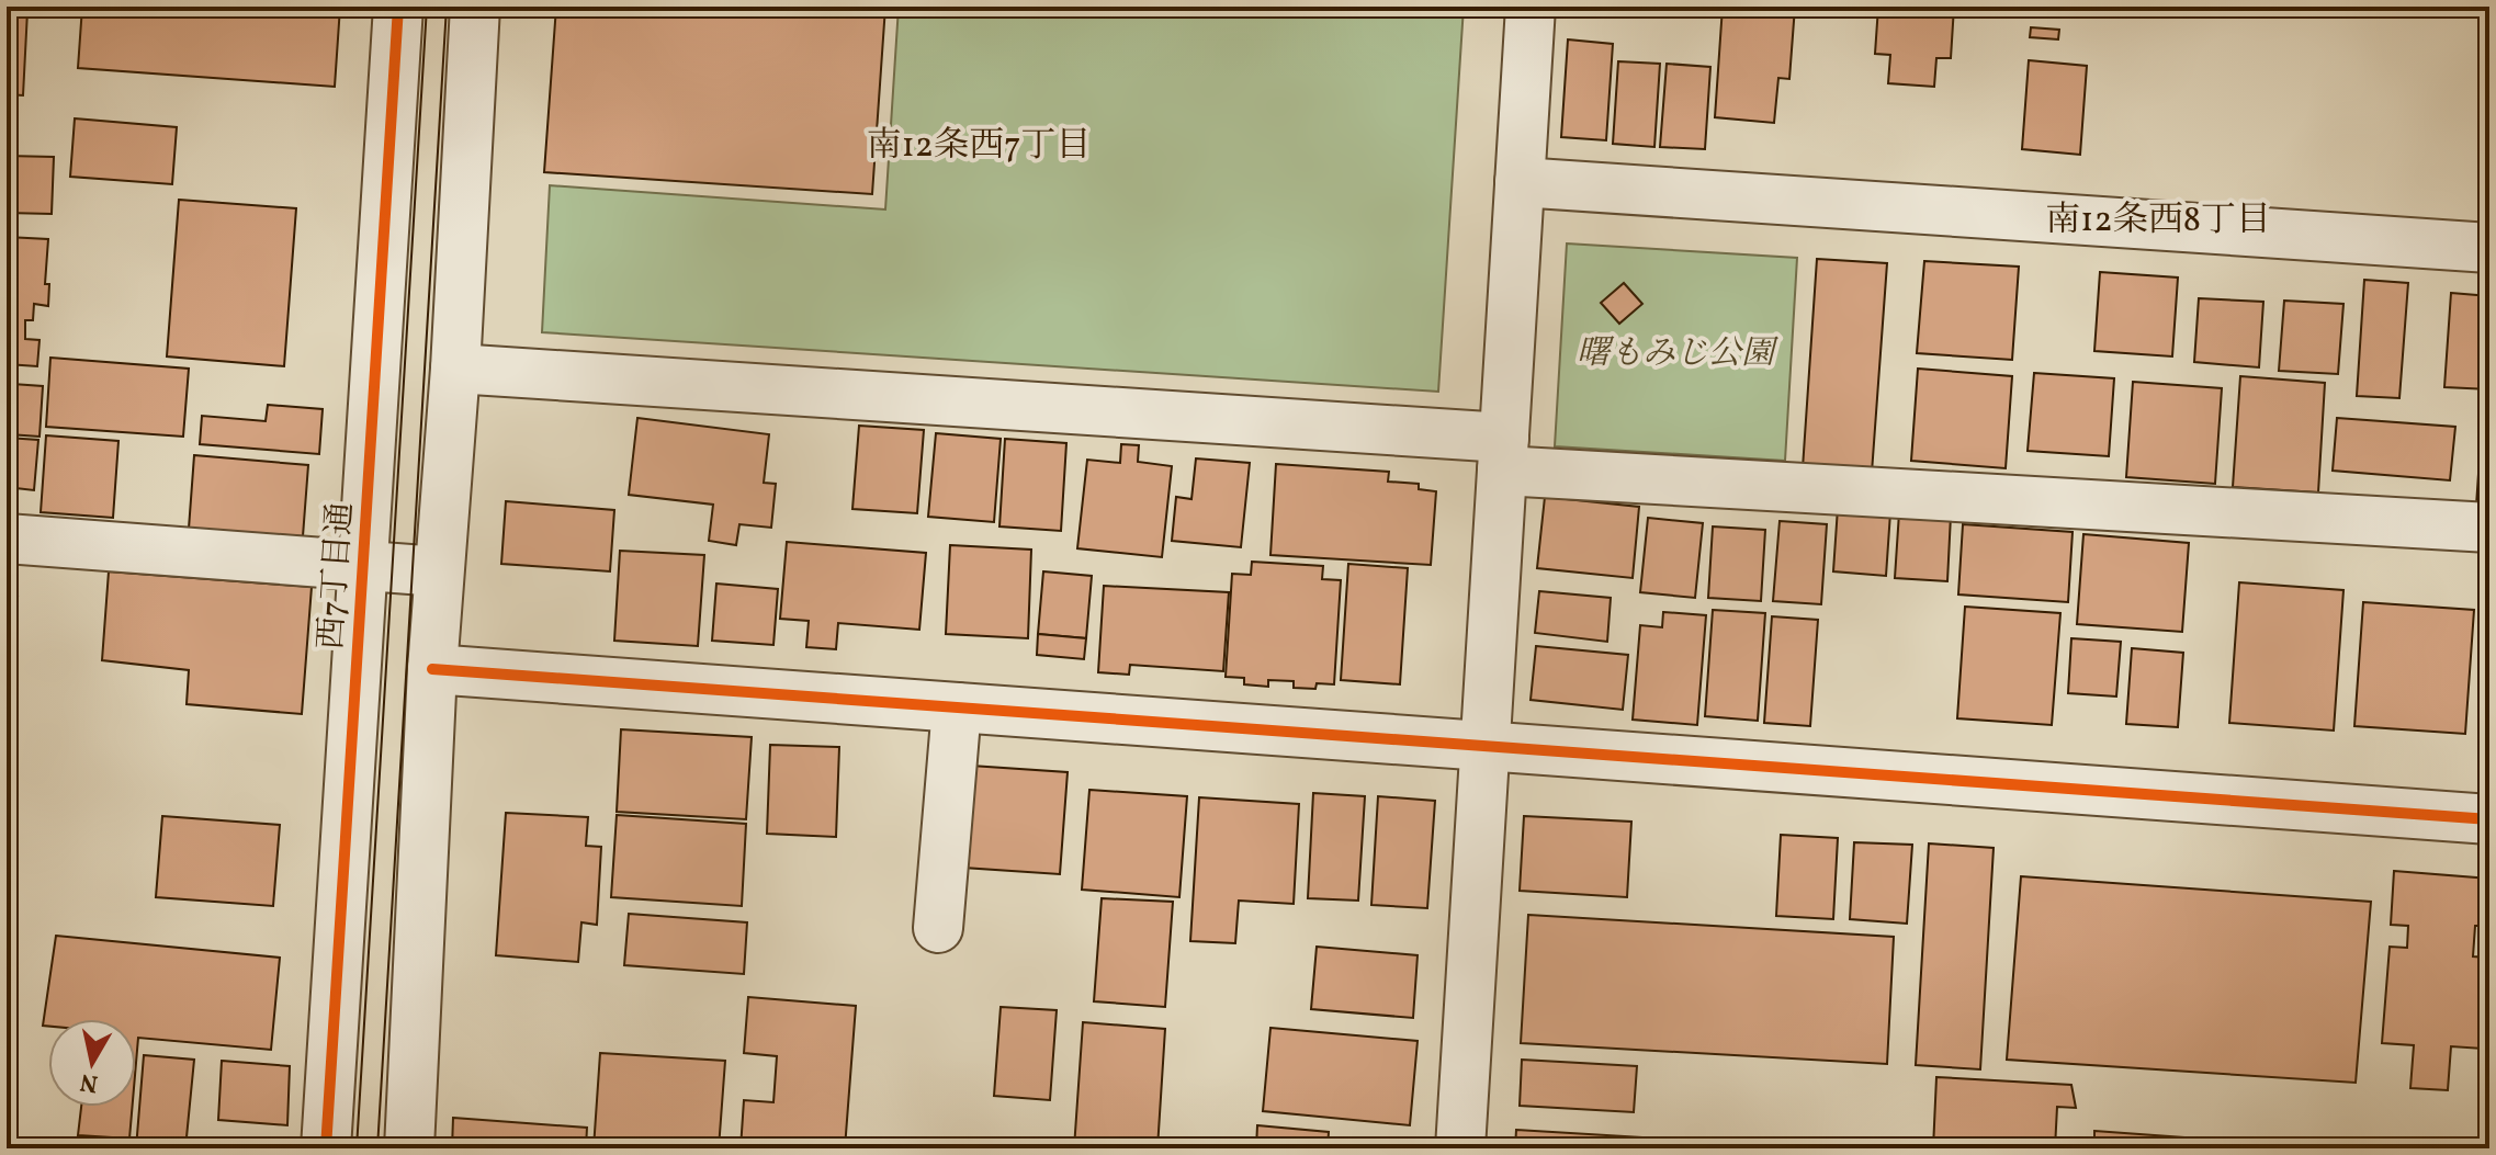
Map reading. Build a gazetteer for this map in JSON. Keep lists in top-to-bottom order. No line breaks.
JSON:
{"streets":{"street":["西7丁目通"]},"districts":["南12条西7丁目","南12条西8丁目"],"parks":["曙もみじ公園"],"north":"bottom"}
